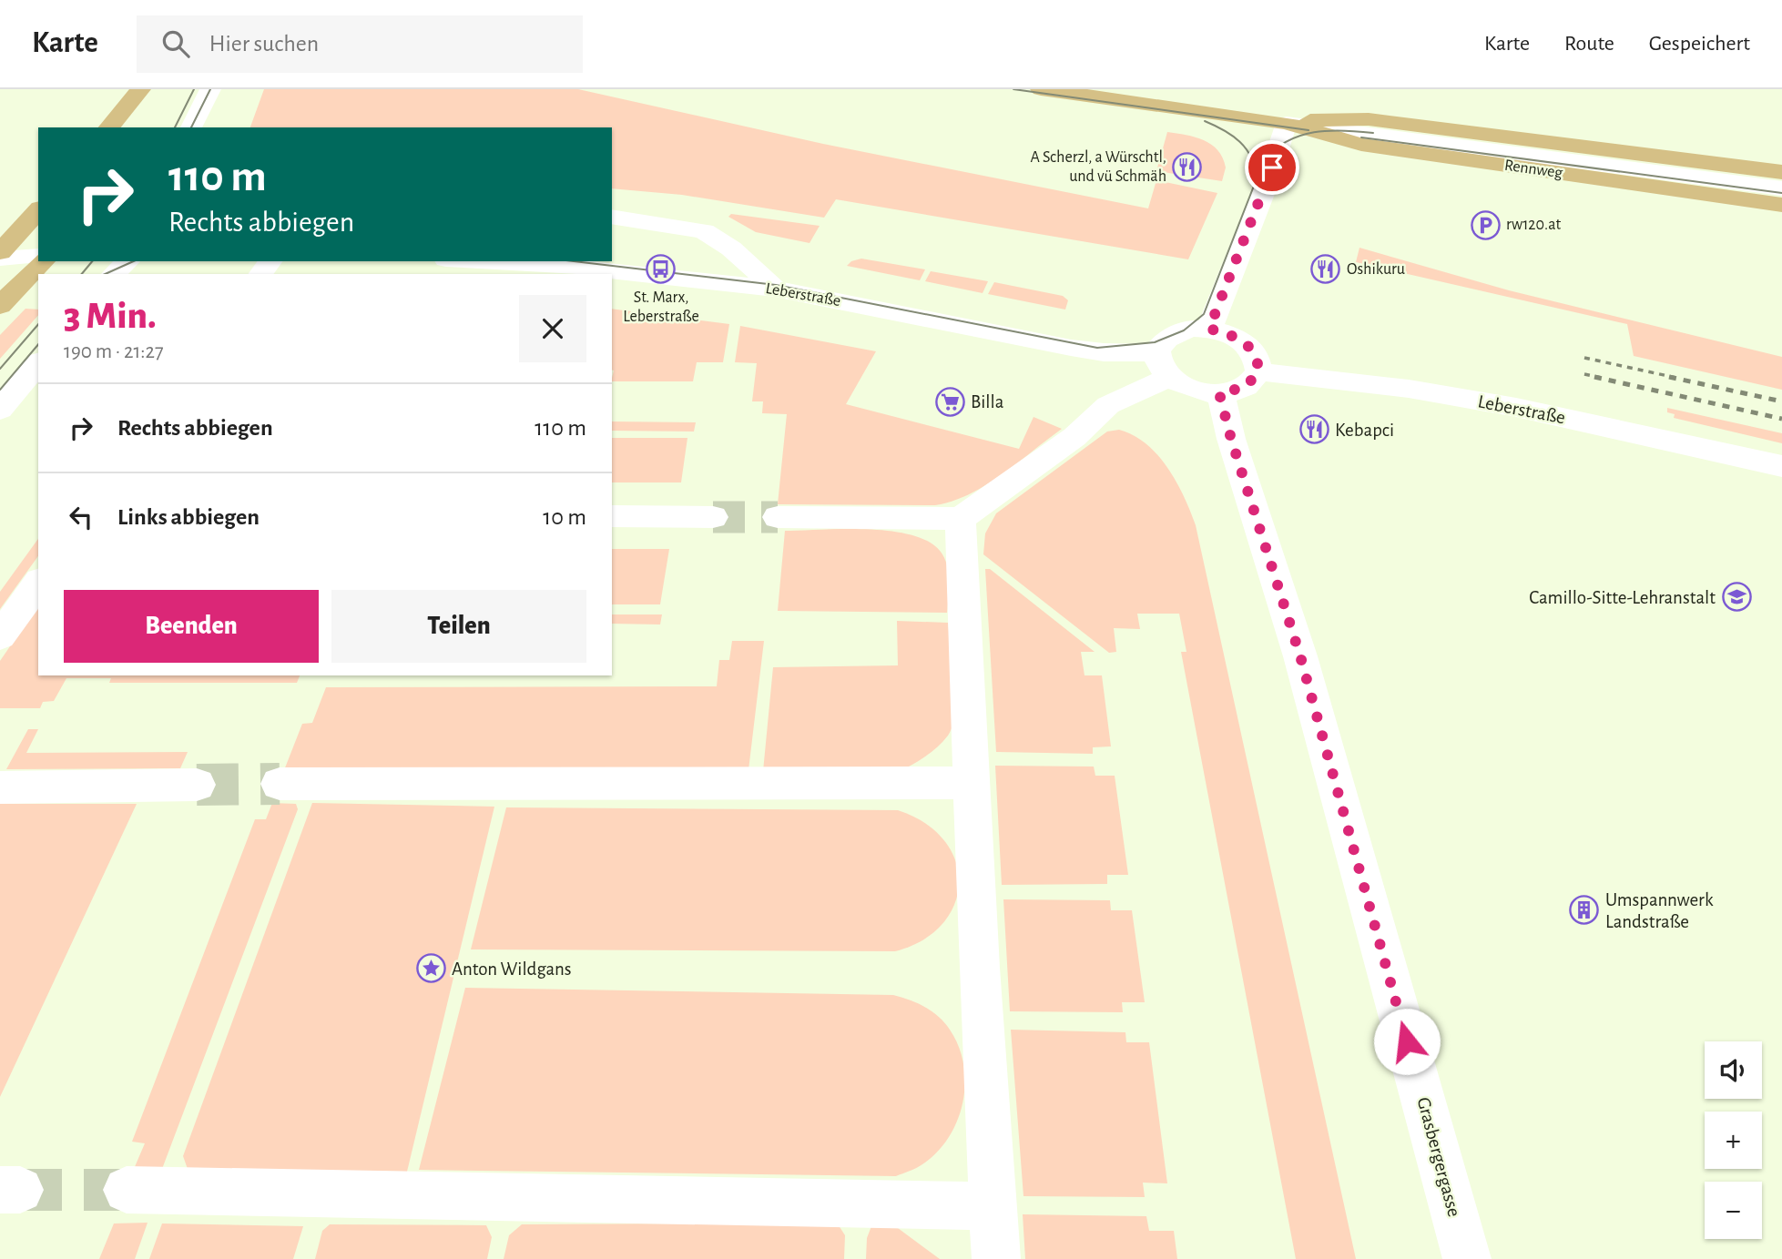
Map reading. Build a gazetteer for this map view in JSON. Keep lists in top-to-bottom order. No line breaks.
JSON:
{"streets":{"main road":["Rennweg"],"street":["Leberstraße","Grasbergergasse"]},"crossings":[["Leberstraße","Grasbergergasse"]],"places":{"restaurant":["A Scherzl, a Würschtl, und vü Schmäh","Oshikuru","Kebapci"],"parking":["rw120.at"],"bus stop":["St. Marx, Leberstraße"],"supermarket":["Billa"],"school or university":["Camillo-Sitte-Lehranstalt"],"building":["Umspannwerk Landstraße"],"place":["Anton Wildgans"]},"page":{"header":"Karte","search":"Hier suchen","nav":["Karte","Route","Gespeichert"],"turn":["110 m","Rechts abbiegen"],"heading":["3 Min.","190 m · 21:27"],"list":[{"name":"Rechts abbiegen","value":"110 m"},{"name":"Links abbiegen","value":"10 m"}],"buttons":["Beenden","Teilen"],"map_buttons":["+","−"]}}
